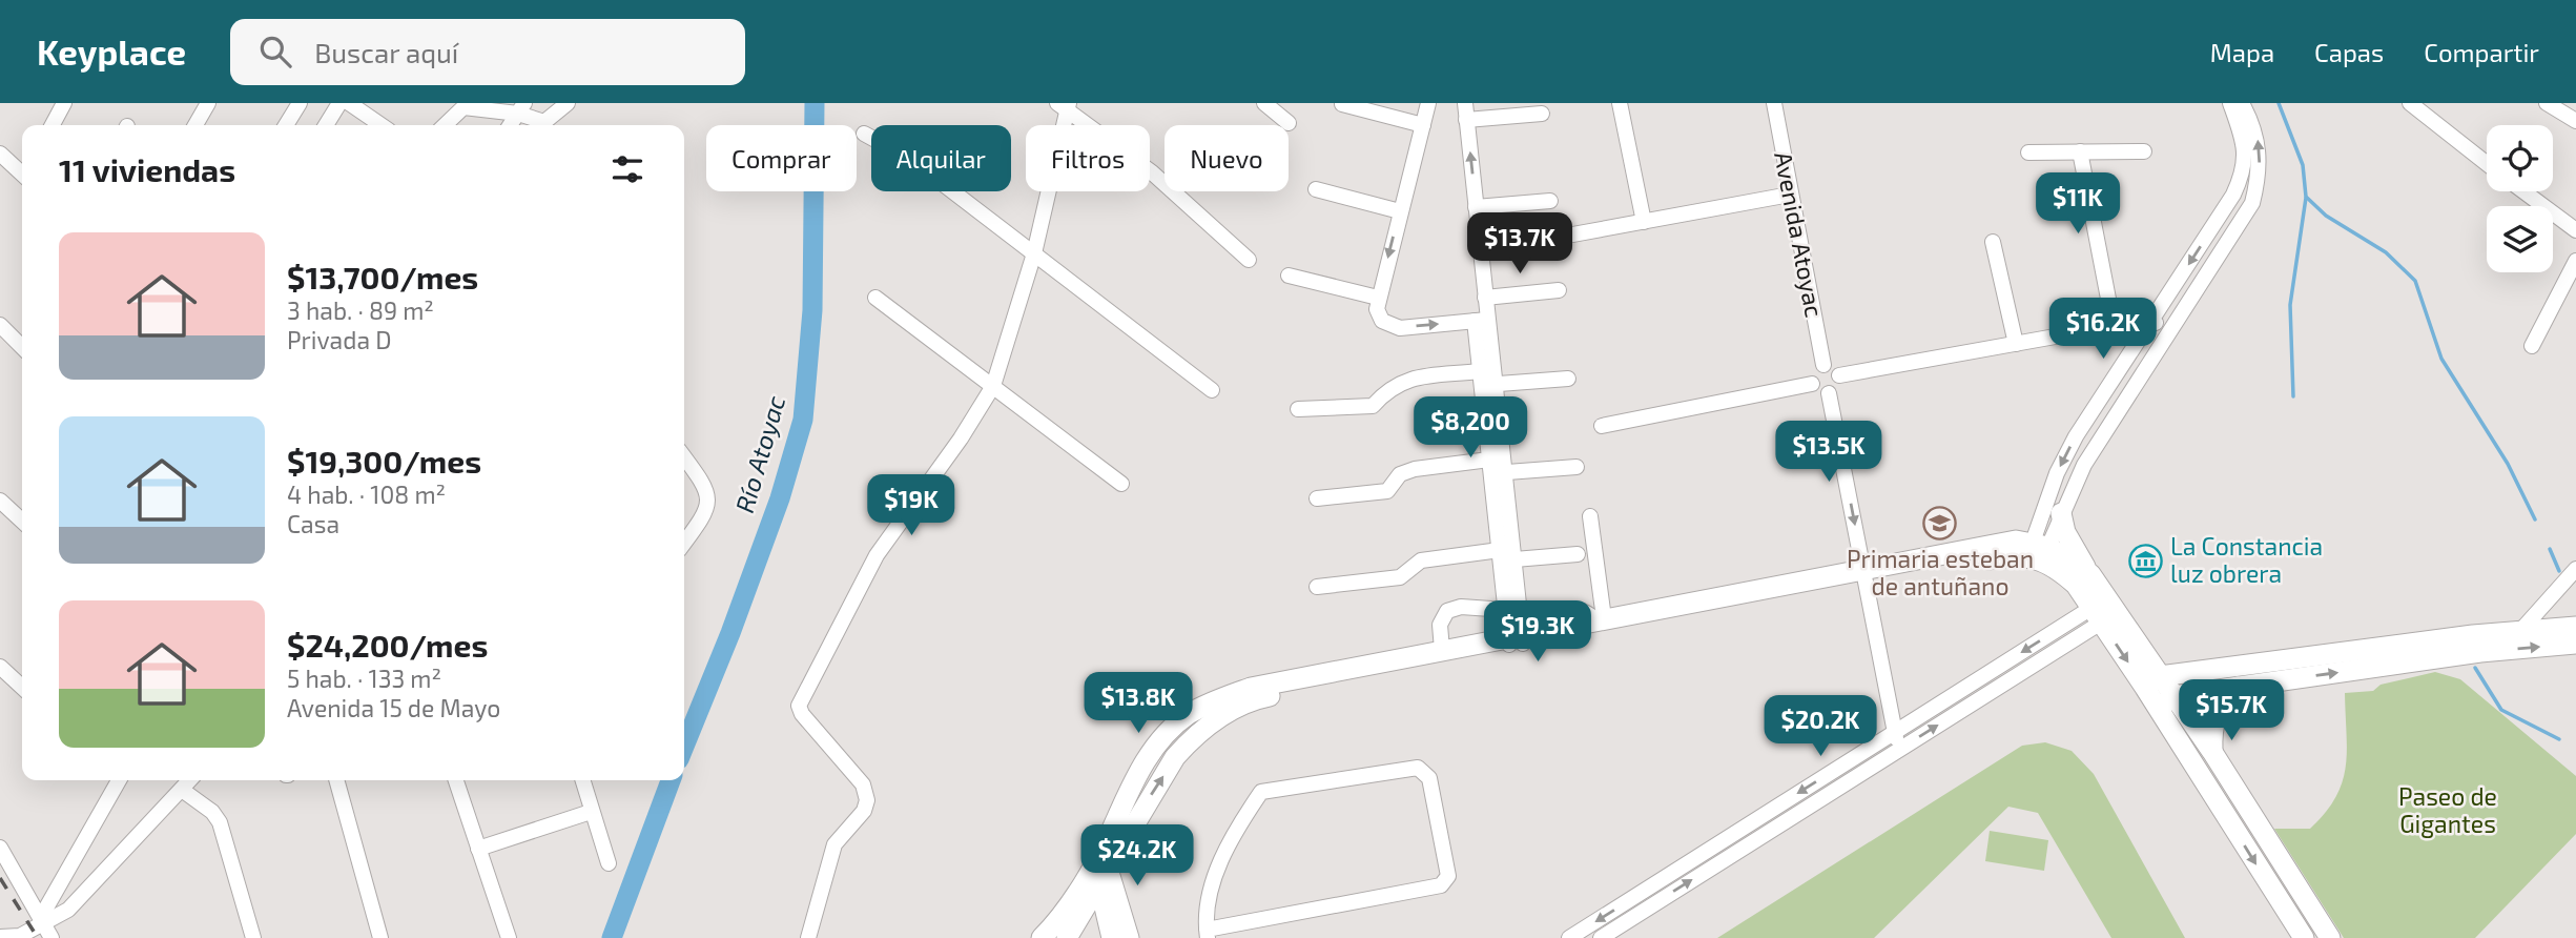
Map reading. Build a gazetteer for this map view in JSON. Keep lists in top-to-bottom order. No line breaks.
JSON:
{"streets":{"street":["Avenida Atoyac"]},"water":["Río Atoyac"],"parks":["Paseo de Gigantes"],"places":{"school or university":["Primaria esteban de antuñano"],"museum":["La Constancia luz obrera"]},"page":{"header":"Keyplace","search":"Buscar aquí","nav":["Mapa","Capas","Compartir"],"chip":["Comprar","Alquilar","Filtros","Nuevo"],"heading":"11 viviendas","price":["$11K","$13.7K","$16.2K","$8,200","$13.5K","$19K","$19.3K","$13.8K","$15.7K","$20.2K","$24.2K"],"list":[{"name":"$13,700/mes","note":"3 hab. · 89 m² · Privada D"},{"name":"$19,300/mes","note":"4 hab. · 108 m² · Casa"},{"name":"$24,200/mes","note":"5 hab. · 133 m² · Avenida 15 de Mayo"}]}}
